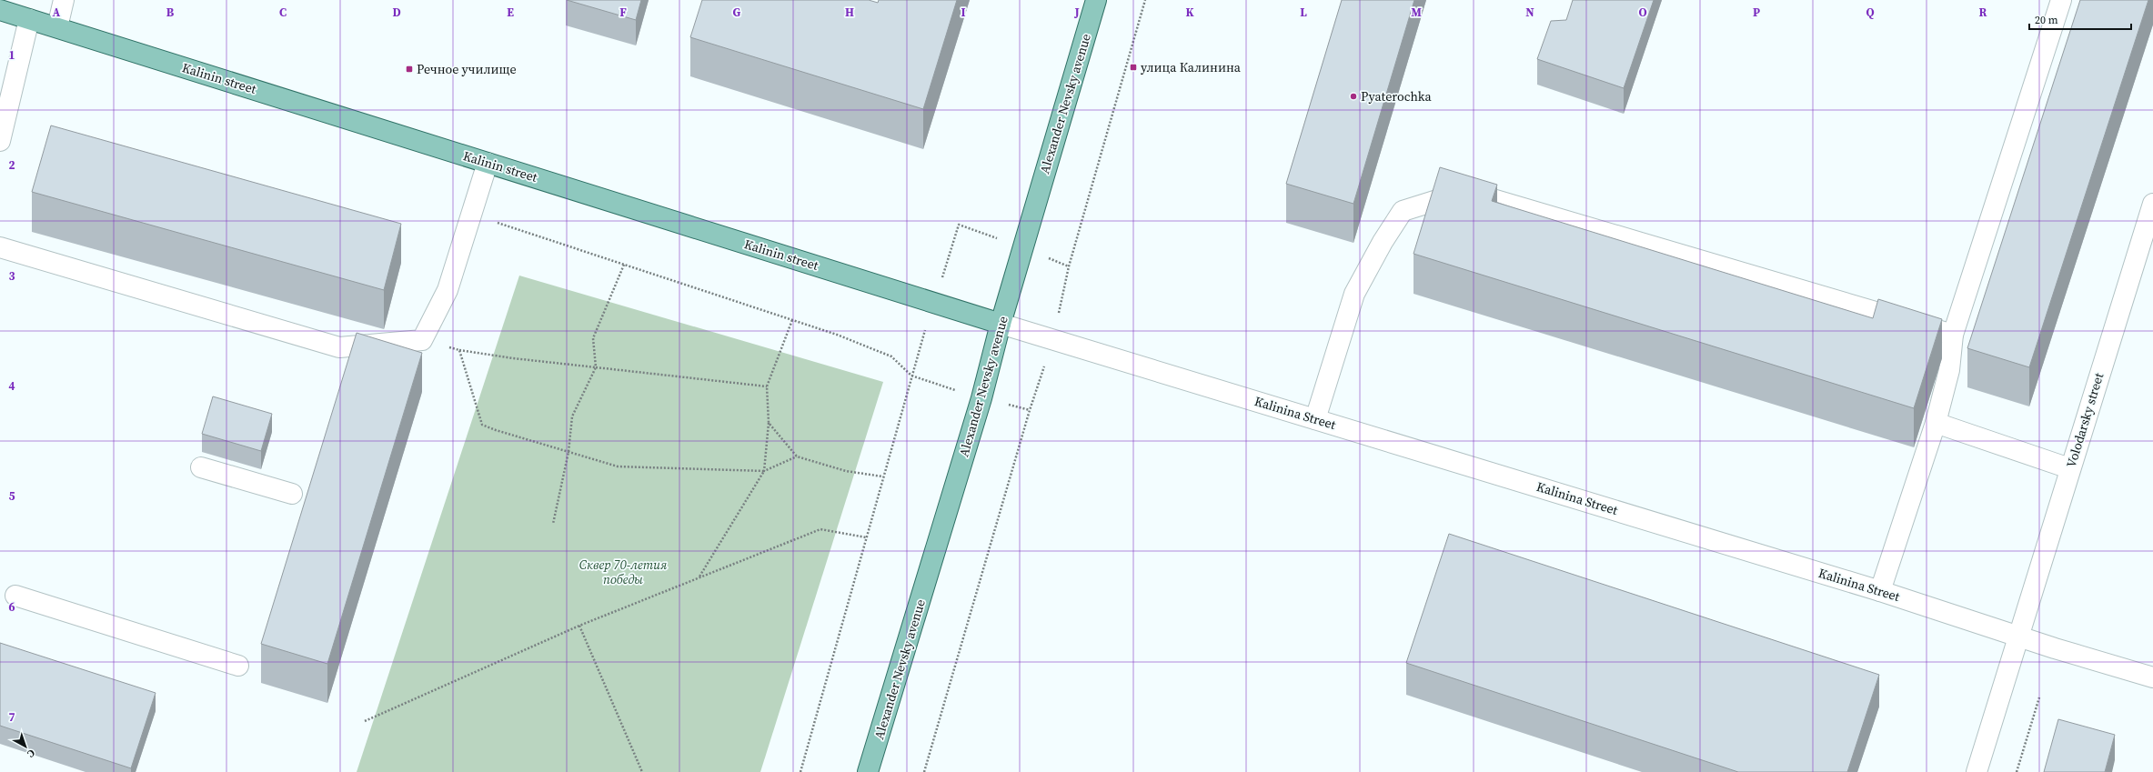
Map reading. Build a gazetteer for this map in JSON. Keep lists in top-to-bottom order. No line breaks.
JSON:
{"streets":{"main road":["Kalinin street","Alexander Nevsky avenue"],"street":["Kalinina Street","Volodarsky street"]},"crossings":[["Kalinin street","Alexander Nevsky avenue"],["Kalinin street","Kalinina Street"],["Alexander Nevsky avenue","Kalinina Street"],["Kalinina Street","Volodarsky street"]],"parks":["Сквер 70-летия победы"],"places":{"transit":["улица Калинина","Речное училище"],"other":["Pyaterochka"]},"scale_bar":"20 m","north":"bottom right","grid":{"columns":["A","B","C","D","E","F","G","H","I","J","K","L","M","N","O","P","Q","R"],"rows":["1","2","3","4","5","6","7"]}}
